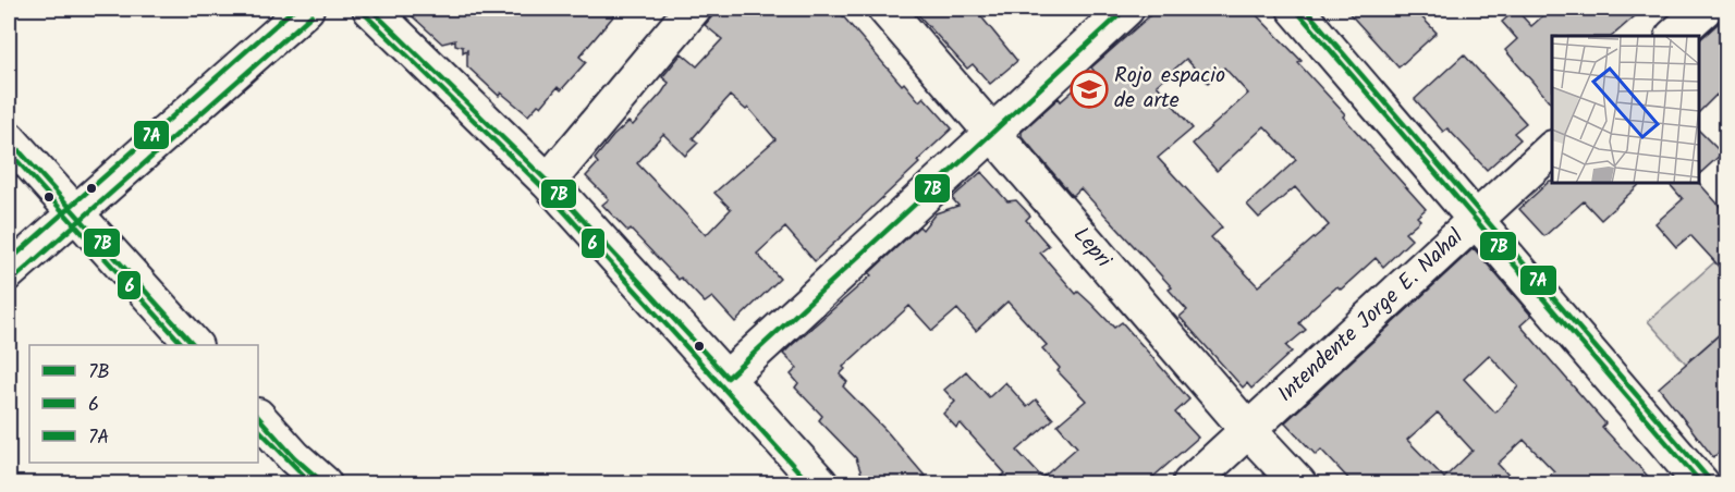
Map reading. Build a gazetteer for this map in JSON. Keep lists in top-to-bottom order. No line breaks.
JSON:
{"streets":{"street":["Lepri","Intendente Jorge E. Nahal"]},"crossings":[["Lepri","Intendente Jorge E. Nahal"]],"places":{"school or university":["Rojo espacio de arte"]},"lines":["transit line 7B","transit line 7A","transit line 6"],"legend":["7B","6","7A"]}
